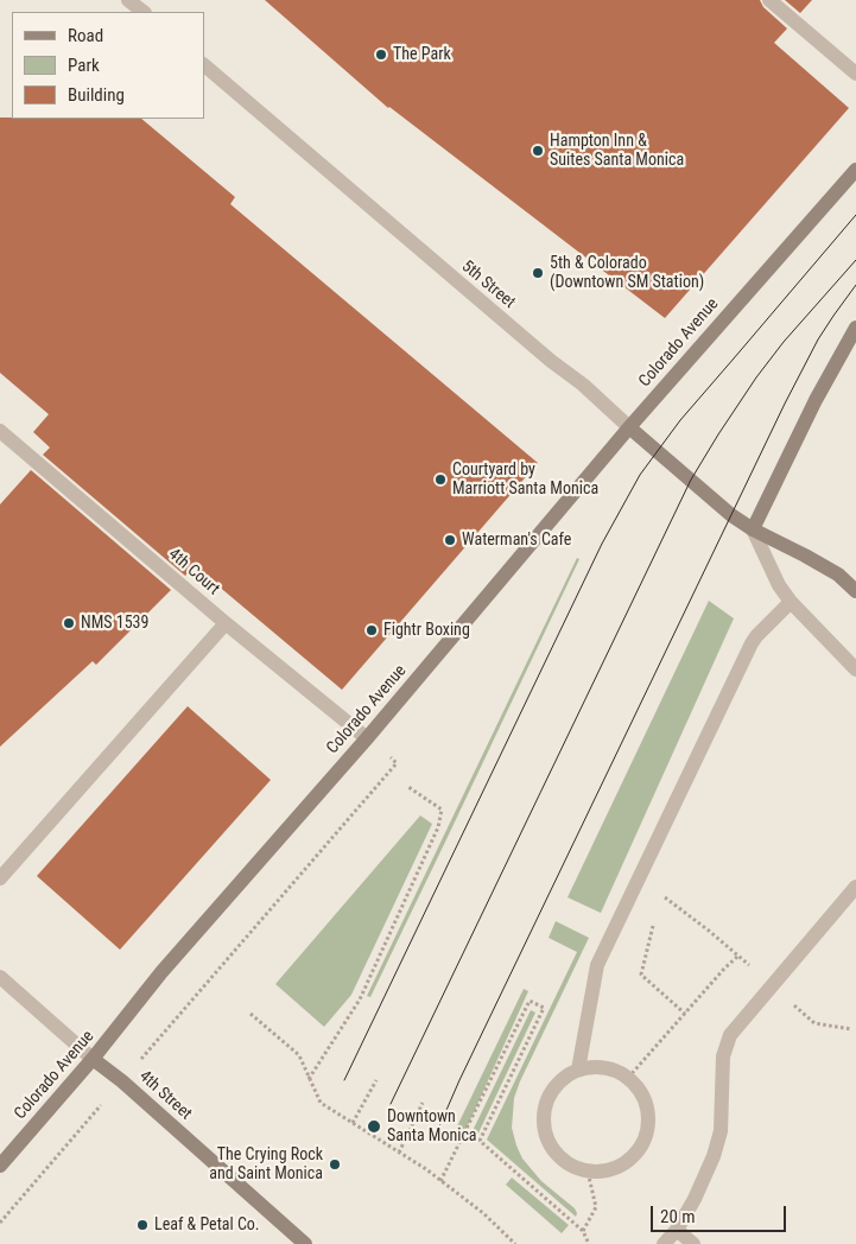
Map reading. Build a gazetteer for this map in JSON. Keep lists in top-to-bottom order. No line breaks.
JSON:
{"streets":{"main road":["5th Street","Colorado Avenue","4th Street"],"street":["4th Court"]},"crossings":[["5th Street","Colorado Avenue"],["Colorado Avenue","4th Court"],["Colorado Avenue","4th Street"]],"places":["The Park","Hampton Inn & Suites Santa Monica","5th & Colorado (Downtown SM Station)","Courtyard by Marriott Santa Monica","Waterman's Cafe","NMS 1539","Fightr Boxing","Downtown Santa Monica","The Crying Rock and Saint Monica","Leaf & Petal Co."],"legend":["Road","Park","Building"],"scale_bar":"20 m"}
